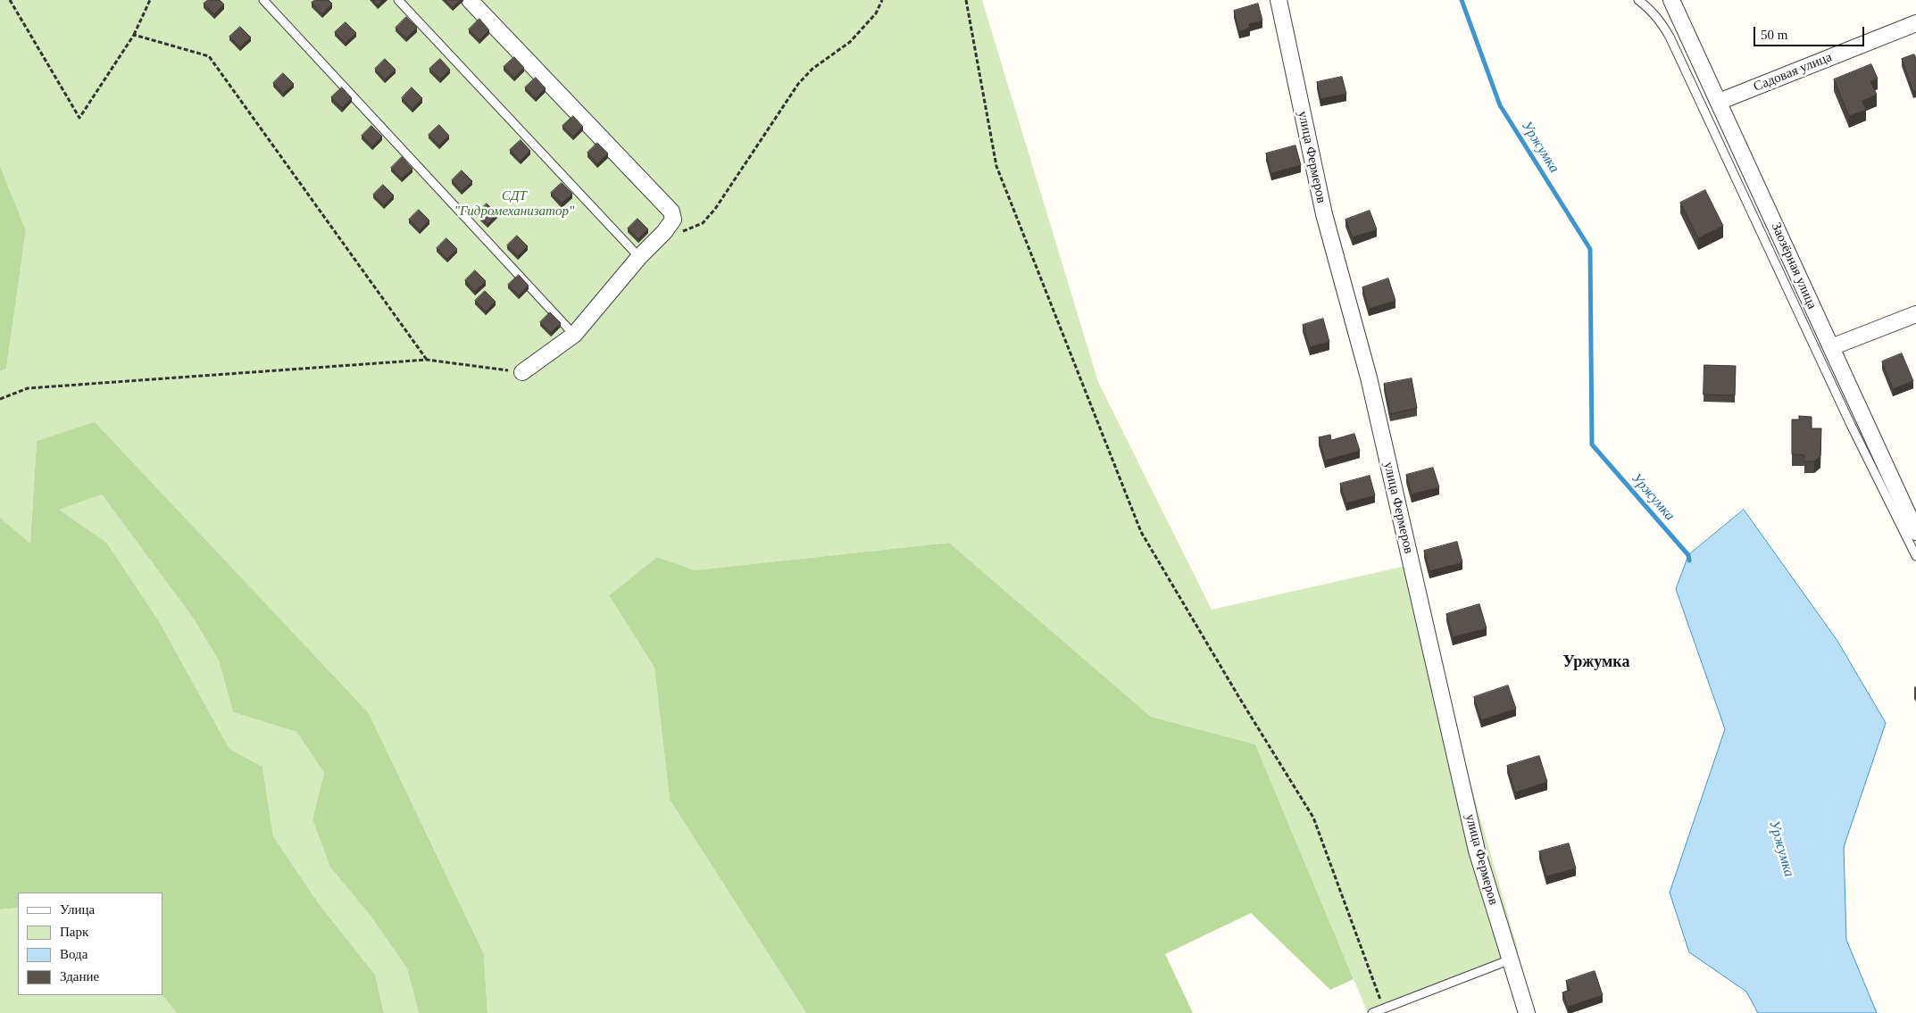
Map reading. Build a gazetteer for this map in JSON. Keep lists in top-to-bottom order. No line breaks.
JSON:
{"streets":{"street":["Садовая улица","улица Фермеров","Заозёрная улица"]},"crossings":[["Садовая улица","Заозёрная улица"]],"districts":["Уржумка"],"water":["Уржумка"],"parks":["СДТ \"Гидромеханизатор\""],"legend":["Улица","Парк","Вода","Здание"],"scale_bar":"50 m"}
